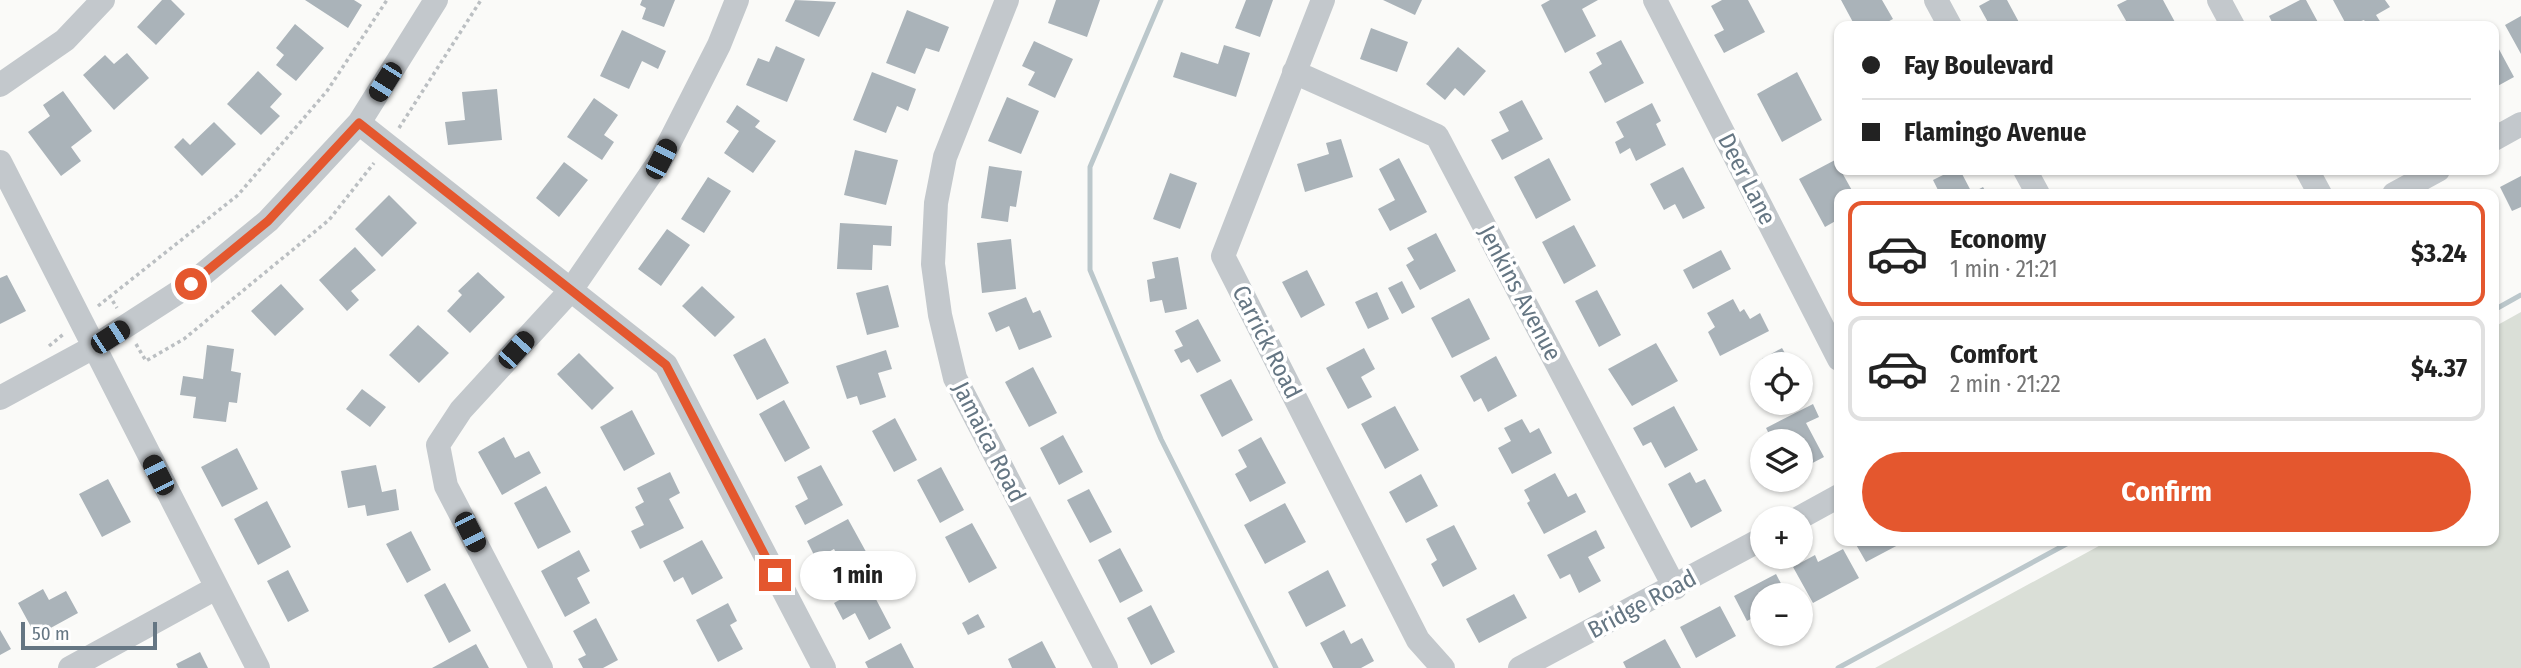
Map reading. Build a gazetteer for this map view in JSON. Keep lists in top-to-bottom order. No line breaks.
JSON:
{"streets":{"street":["Deer Lane","Jenkins Avenue","Carrick Road","Jamaica Road","Bridge Road"]},"crossings":[["Jenkins Avenue","Carrick Road"],["Jenkins Avenue","Bridge Road"]],"scale_bar":"50 m","page":{"banner":["Fay Boulevard","Flamingo Avenue"],"list":[{"name":"Economy","note":"1 min · 21:21","value":"$3.24"},{"name":"Comfort","note":"2 min · 21:22","value":"$4.37"}],"map_buttons":["+","−"],"buttons":"Confirm","bubble":"1 min","scale":"50 m"}}
